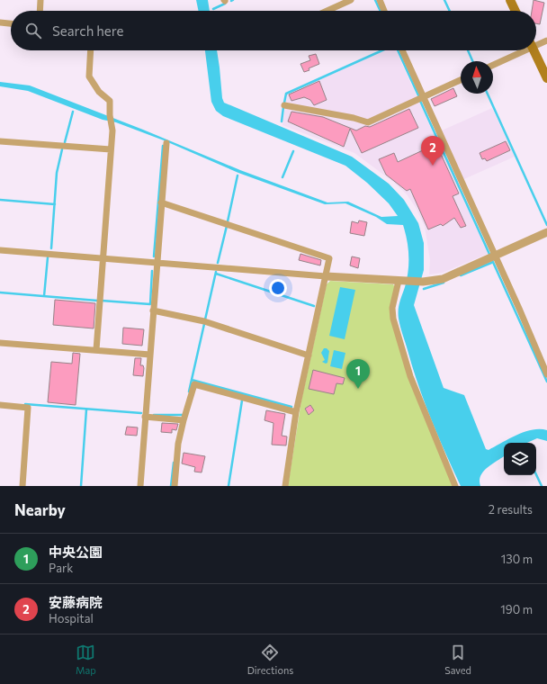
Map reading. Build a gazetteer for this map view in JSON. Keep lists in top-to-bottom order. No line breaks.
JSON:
{"north":"top","page":{"search":"Search here","pins":["2","1"],"heading":["Nearby","2 results"],"list":[{"mark":"1","name":"中央公園","note":"Park","value":"130 m"},{"mark":"2","name":"安藤病院","note":"Hospital","value":"190 m"}],"nav":["Map","Directions","Saved"]}}
